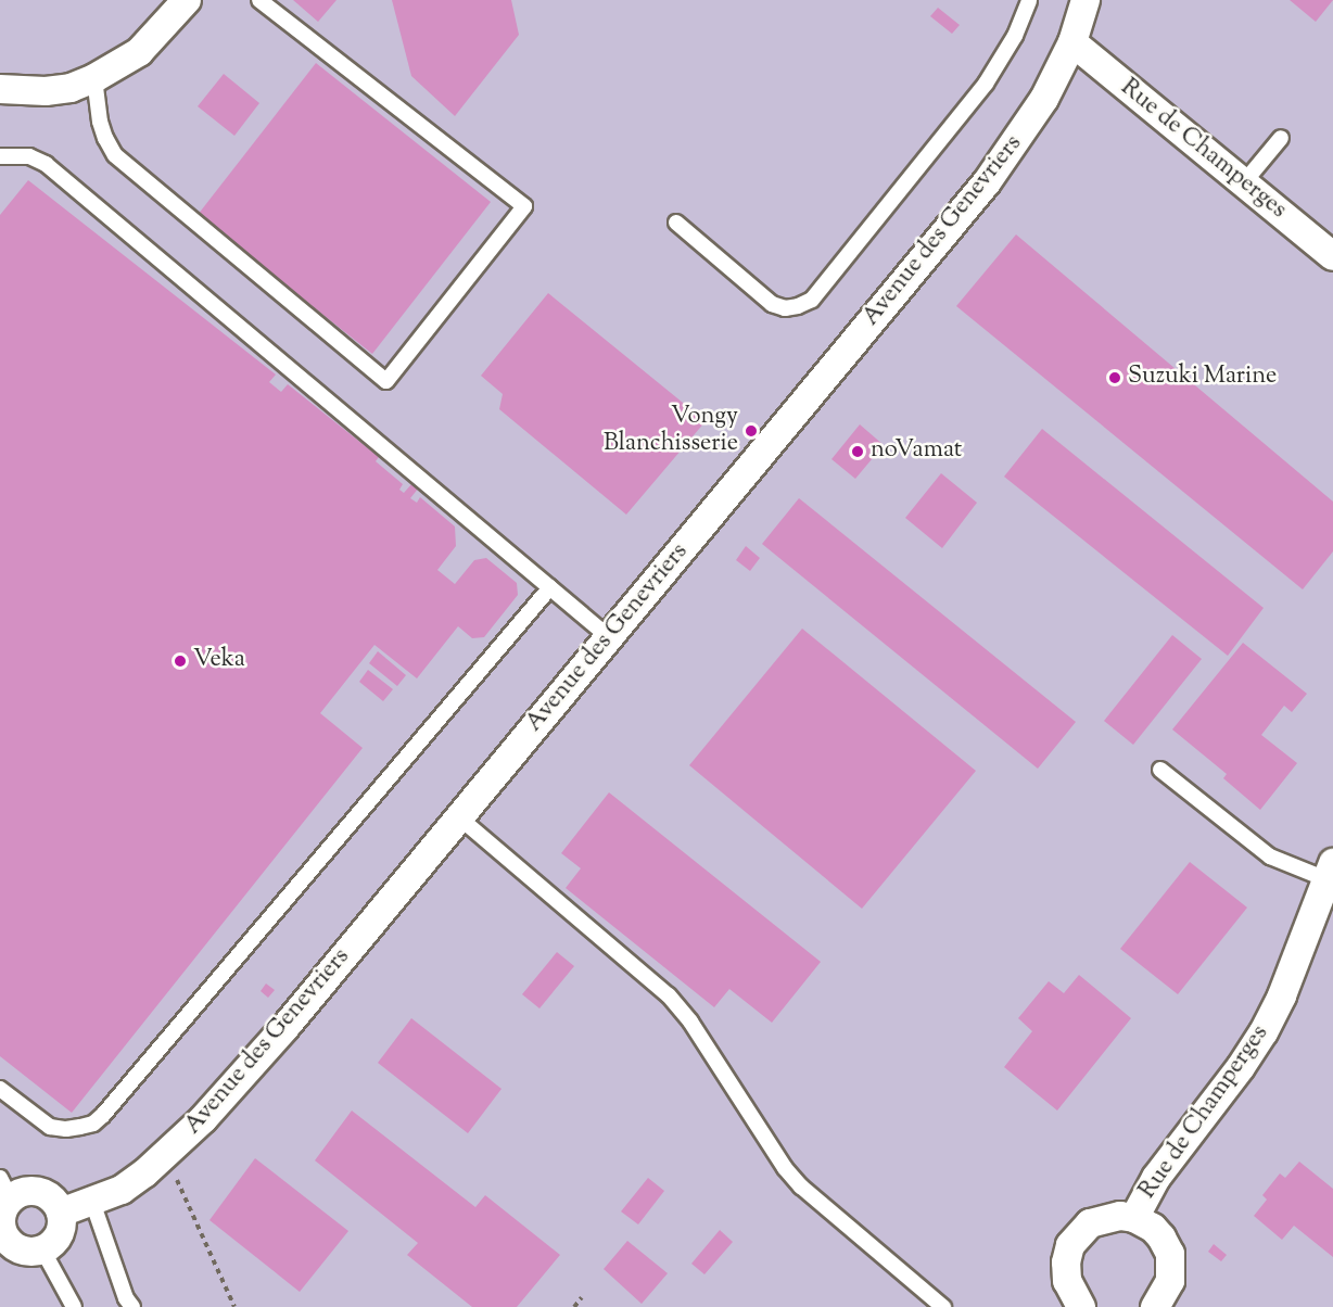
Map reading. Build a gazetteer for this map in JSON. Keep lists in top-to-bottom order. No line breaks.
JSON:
{"streets":{"street":["Rue de Champerges","Avenue des Genevriers"]},"crossings":[["Rue de Champerges","Avenue des Genevriers"]],"places":["Suzuki Marine","Vongy Blanchisserie","noVamat","Veka"]}
